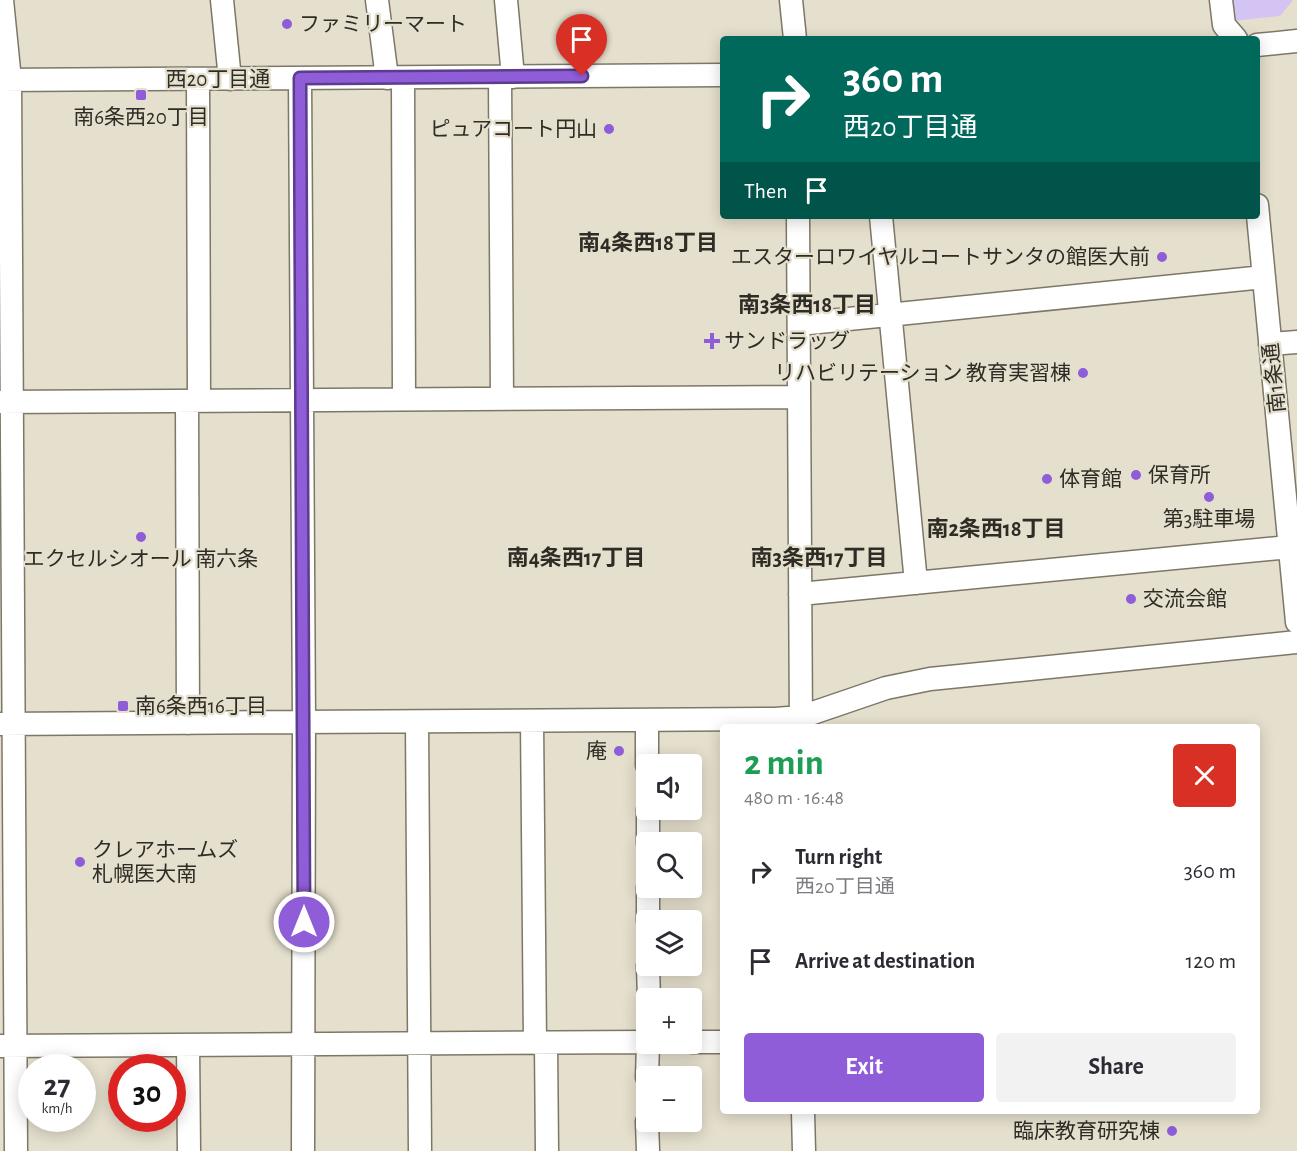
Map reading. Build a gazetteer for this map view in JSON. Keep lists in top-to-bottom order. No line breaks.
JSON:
{"streets":{"street":["西20丁目通","南1条通"]},"districts":["南4条西18丁目","南3条西18丁目","南2条西18丁目","南4条西17丁目","南3条西17丁目"],"places":{"other":["ファミリーマート","ピュアコート円山","エスターロワイヤルコートサンタの館医大前","リハビリテーション 教育実習棟","保育所","体育館","第3駐車場","エクセルシオール 南六条","交流会館","庵","クレアホームズ 札幌医大南","臨床教育研究棟"],"transit":["南6条西20丁目","南6条西16丁目"],"health":["サンドラッグ"]},"page":{"turn":["360 m","西20丁目通"],"then":"Then","heading":["2 min","480 m · 16:48"],"map_buttons":["+","−"],"list":[{"name":"Turn right","note":"西20丁目通","value":"360 m"},{"name":"Arrive at destination","value":"120 m"}],"buttons":["Exit","Share"],"speed":"27 km/h","limit":"30"}}
